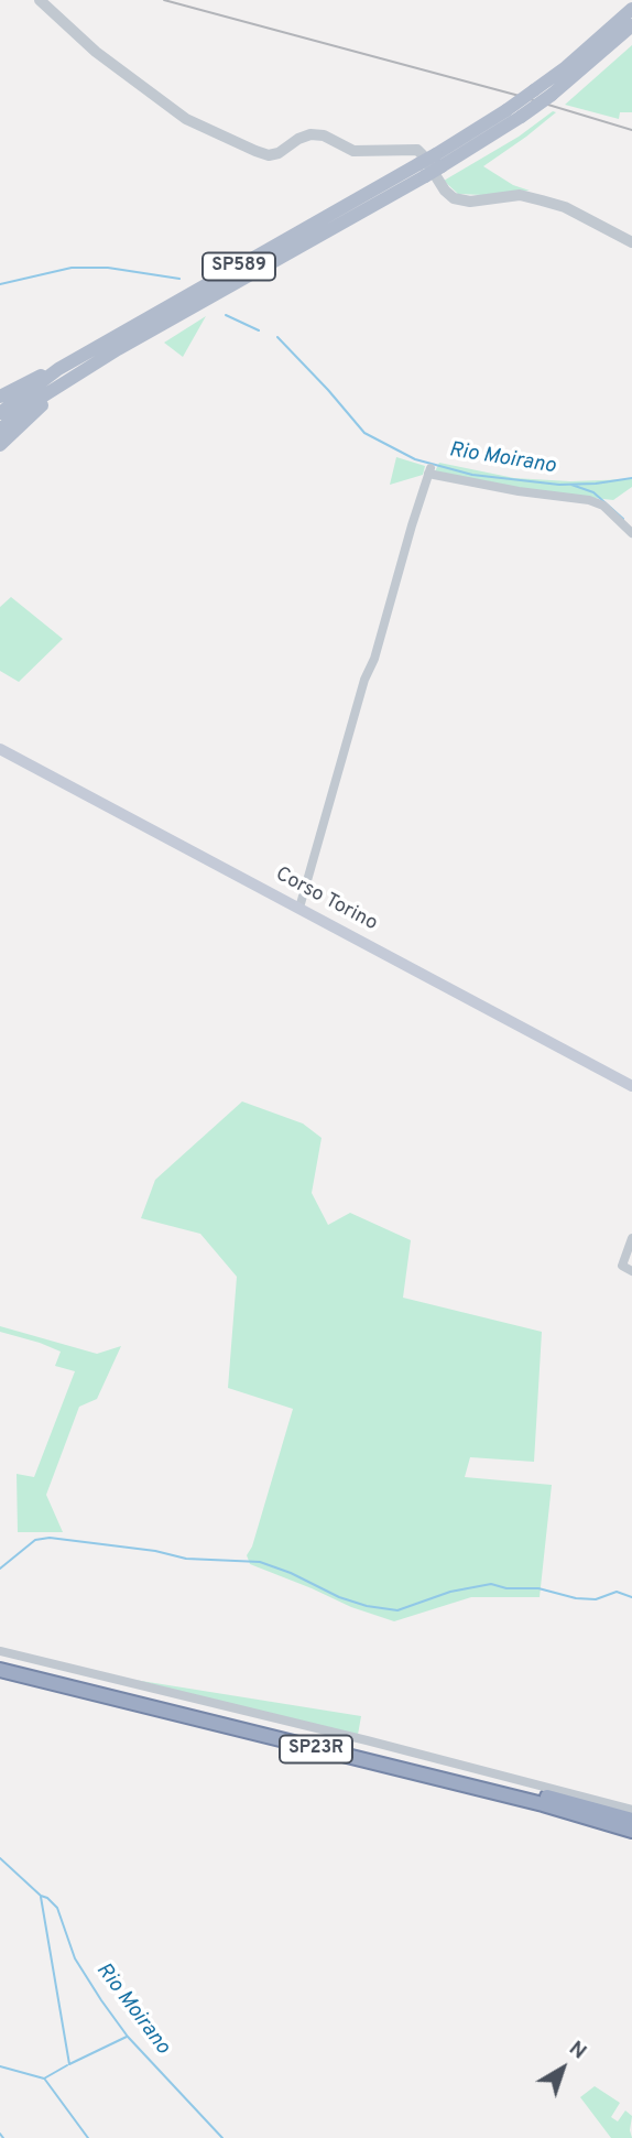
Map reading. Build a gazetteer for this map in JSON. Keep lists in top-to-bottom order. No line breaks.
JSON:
{"streets":{"highway":["SP23R"],"main road":["SP589","Corso Torino"]},"water":["Rio Moirano"],"north":"top right"}
